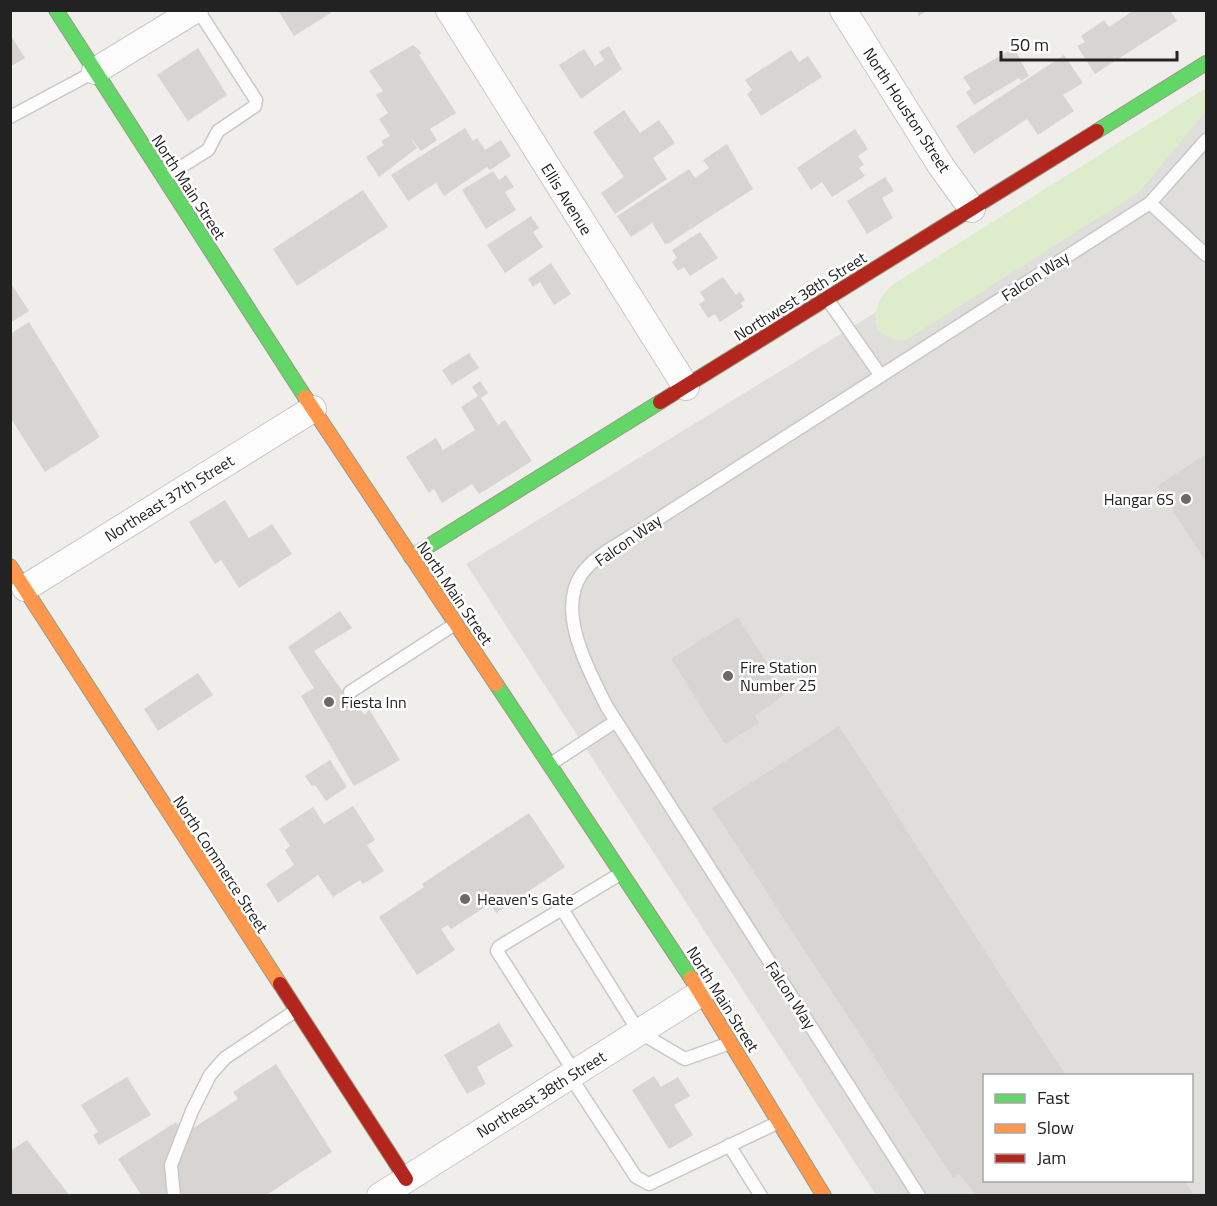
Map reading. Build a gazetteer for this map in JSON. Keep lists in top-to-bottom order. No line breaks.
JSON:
{"streets":{"street":["North Houston Street","North Main Street","Ellis Avenue","Northwest 38th Street","Northeast 37th Street","North Commerce Street","Northeast 38th Street"],"lane":["Falcon Way"]},"crossings":[["North Houston Street","Northwest 38th Street"],["North Main Street","Northwest 38th Street"],["North Main Street","Northeast 37th Street"],["North Main Street","Northeast 38th Street"],["Ellis Avenue","Northwest 38th Street"],["Northeast 37th Street","North Commerce Street"],["North Commerce Street","Northeast 38th Street"]],"places":["Hangar 6S","Fire Station Number 25","Fiesta Inn","Heaven's Gate"],"legend":["Fast","Slow","Jam"],"scale_bar":"50 m"}
